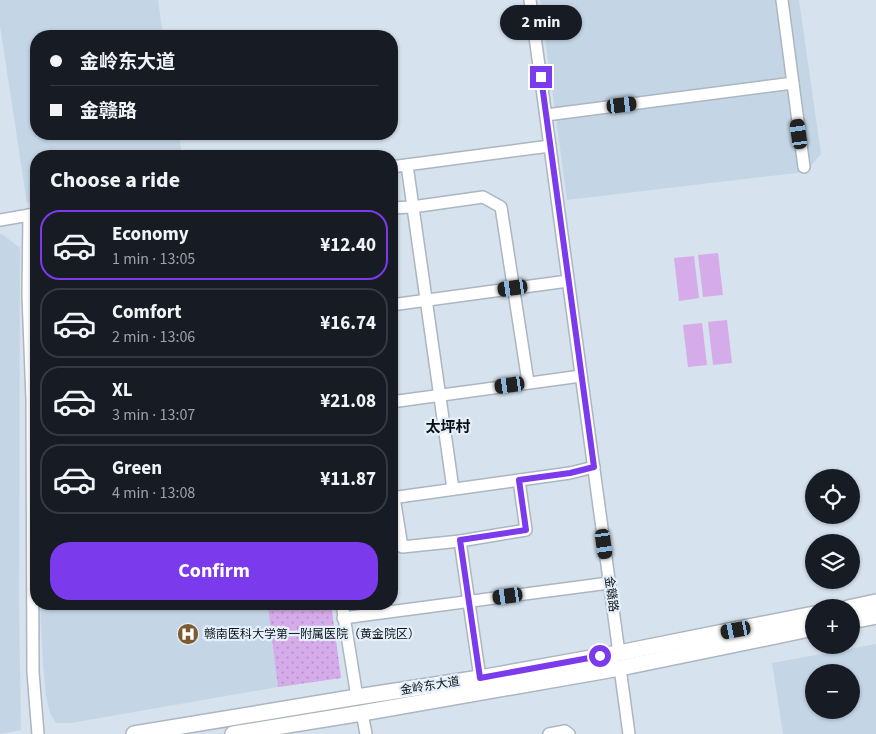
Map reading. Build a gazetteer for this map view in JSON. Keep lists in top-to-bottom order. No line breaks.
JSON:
{"streets":{"main road":["金岭东大道"],"street":["金赣路"]},"crossings":[["金赣路","金岭东大道"]],"districts":["太坪村"],"places":{"hospital":["赣南医科大学第一附属医院（黄金院区）"]},"page":{"bubble":"2 min","banner":["金岭东大道","金赣路"],"heading":"Choose a ride","list":[{"name":"Economy","note":"1 min · 13:05","value":"¥12.40"},{"name":"Comfort","note":"2 min · 13:06","value":"¥16.74"},{"name":"XL","note":"3 min · 13:07","value":"¥21.08"},{"name":"Green","note":"4 min · 13:08","value":"¥11.87"}],"map_buttons":["+","−"],"buttons":"Confirm"}}
